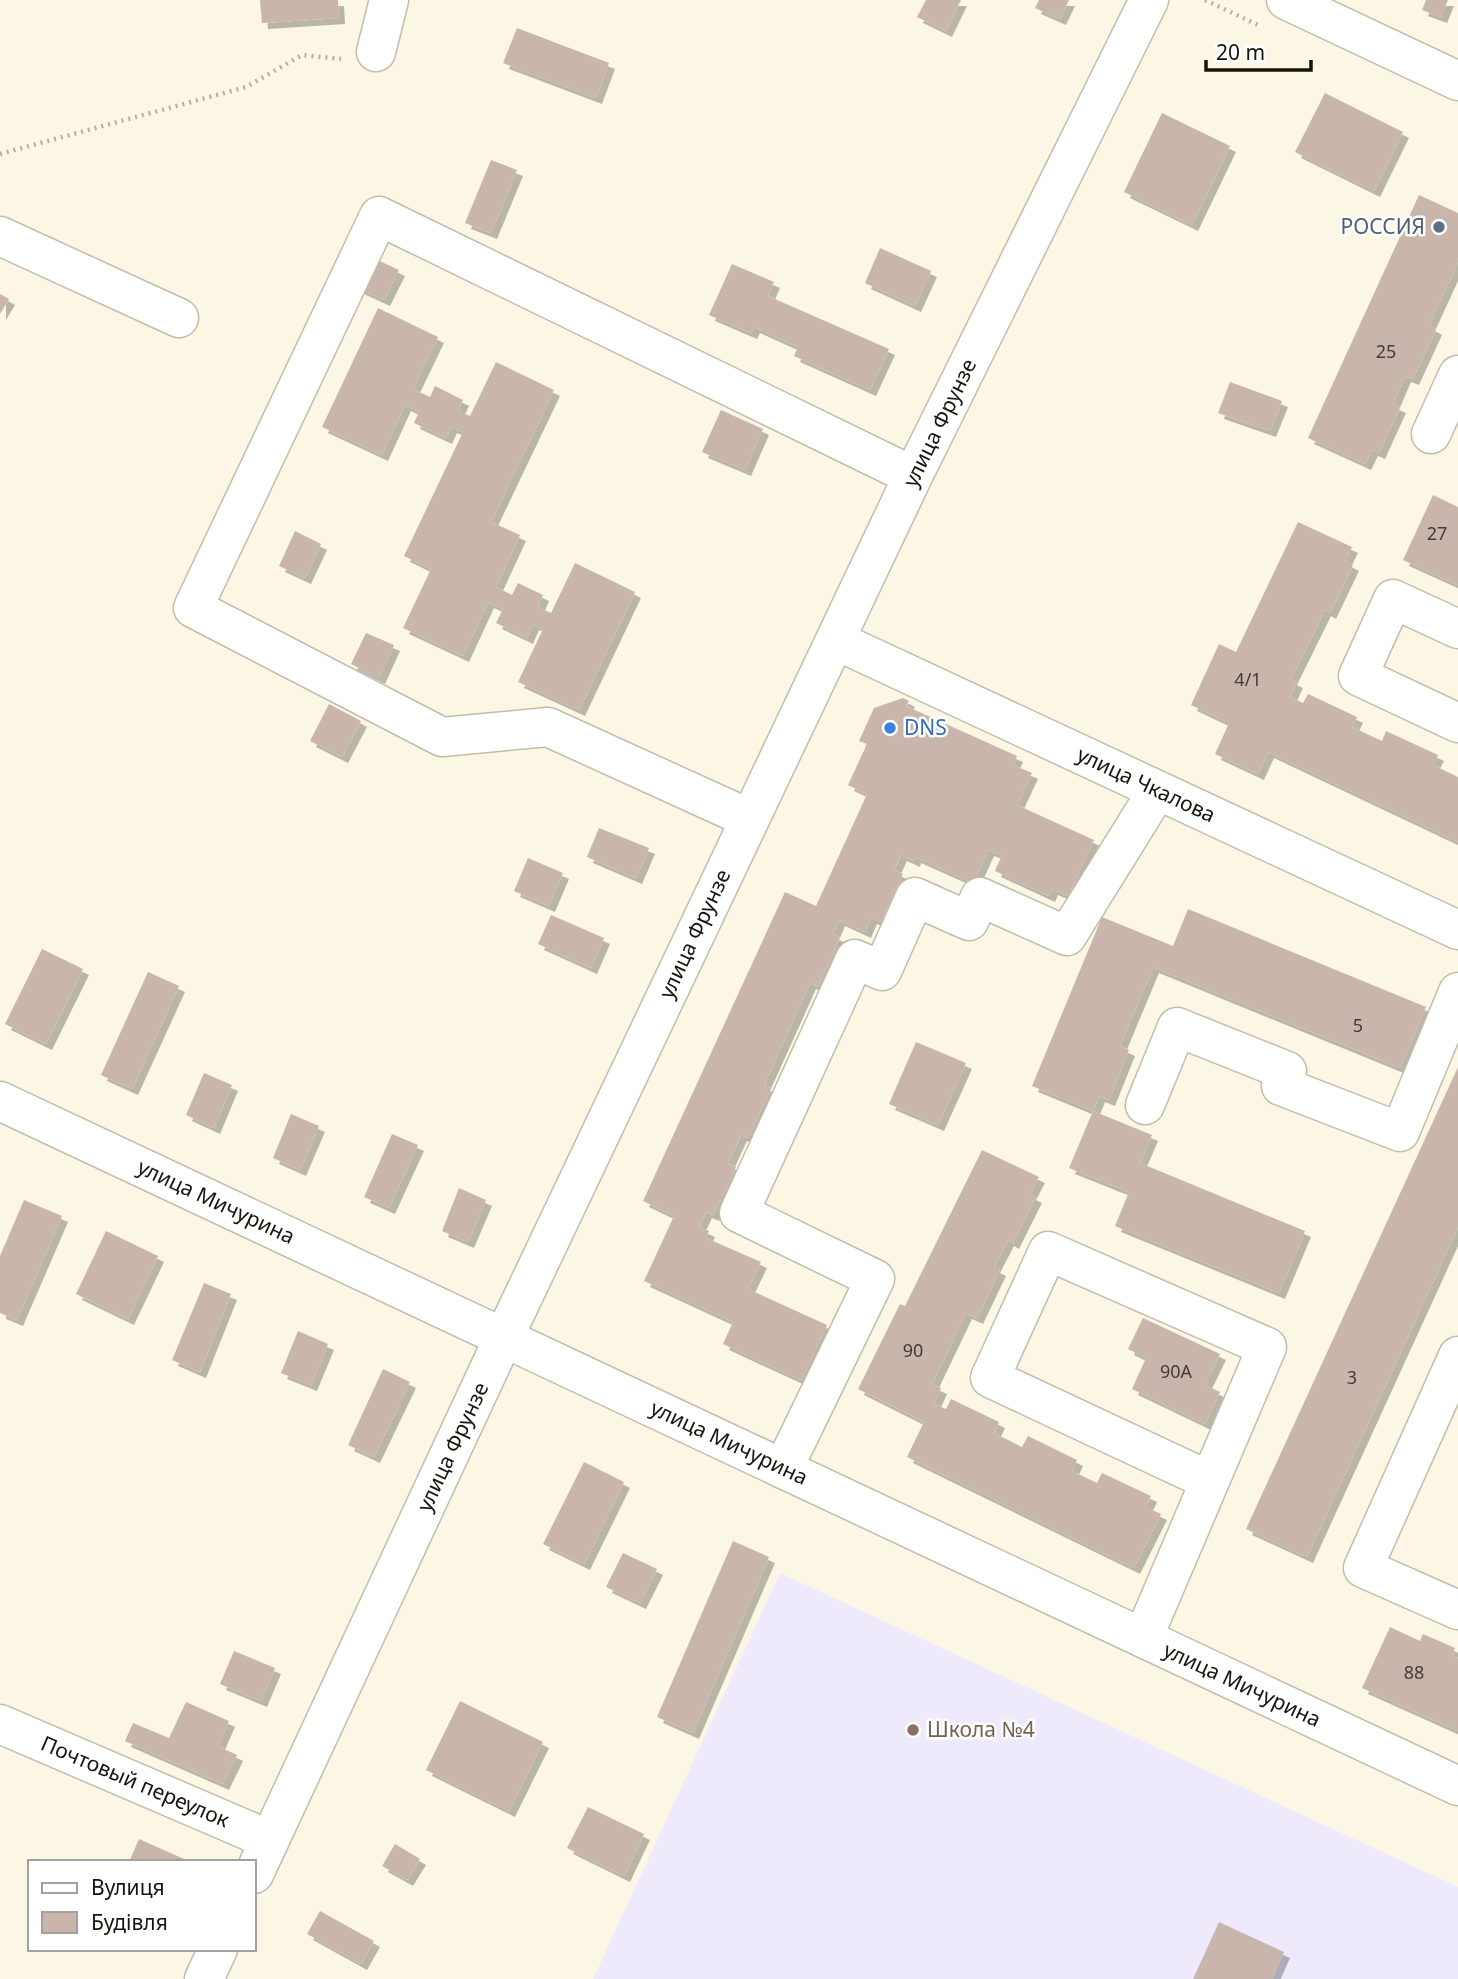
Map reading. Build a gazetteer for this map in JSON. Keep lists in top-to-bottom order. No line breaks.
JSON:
{"streets":{"street":["улица Фрунзе","улица Чкалова","улица Мичурина","Почтовый переулок"]},"crossings":[["улица Фрунзе","улица Чкалова"],["улица Фрунзе","улица Мичурина"],["улица Фрунзе","Почтовый переулок"]],"places":["РОССИЯ","DNS","Школа №4"],"house_numbers":["25","27","4/1","5","90","90А","3","88"],"legend":["Вулиця","Будівля"],"scale_bar":"20 m"}
